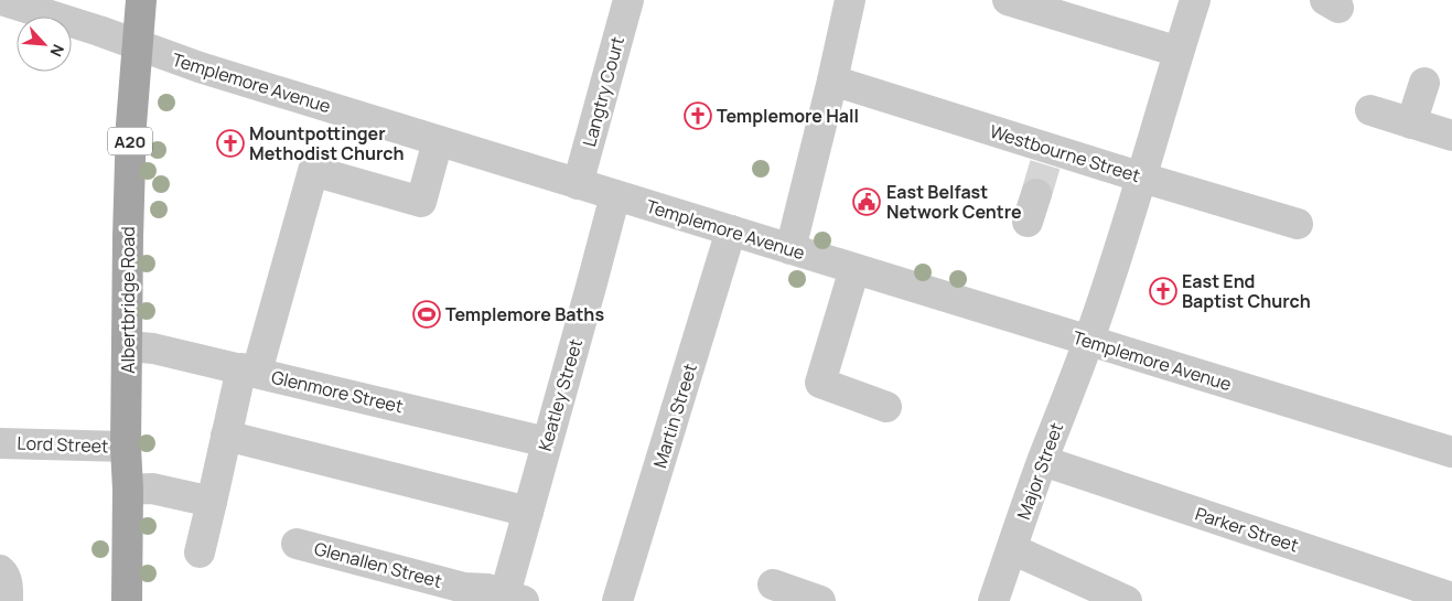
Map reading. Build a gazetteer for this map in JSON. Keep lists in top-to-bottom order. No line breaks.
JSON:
{"streets":{"main road":["A20","Albertbridge Road"],"street":["Templemore Avenue","Langtry Court","Westbourne Street","Glenmore Street","Keatley Street","Martin Street","Lord Street","Major Street","Parker Street","Glenallen Street"]},"crossings":[["Templemore Avenue","Langtry Court"],["Templemore Avenue","Albertbridge Road"],["Templemore Avenue","Keatley Street"],["Templemore Avenue","Martin Street"],["Templemore Avenue","Major Street"],["Westbourne Street","Major Street"],["Albertbridge Road","Glenmore Street"],["Albertbridge Road","Lord Street"],["Glenmore Street","Keatley Street"],["Keatley Street","Glenallen Street"],["Major Street","Parker Street"]],"places":{"church":["Templemore Hall","Mountpottinger Methodist Church","East End Baptist Church"],"public building":["East Belfast Network Centre"],"sports":["Templemore Baths"]},"north":"bottom right"}
